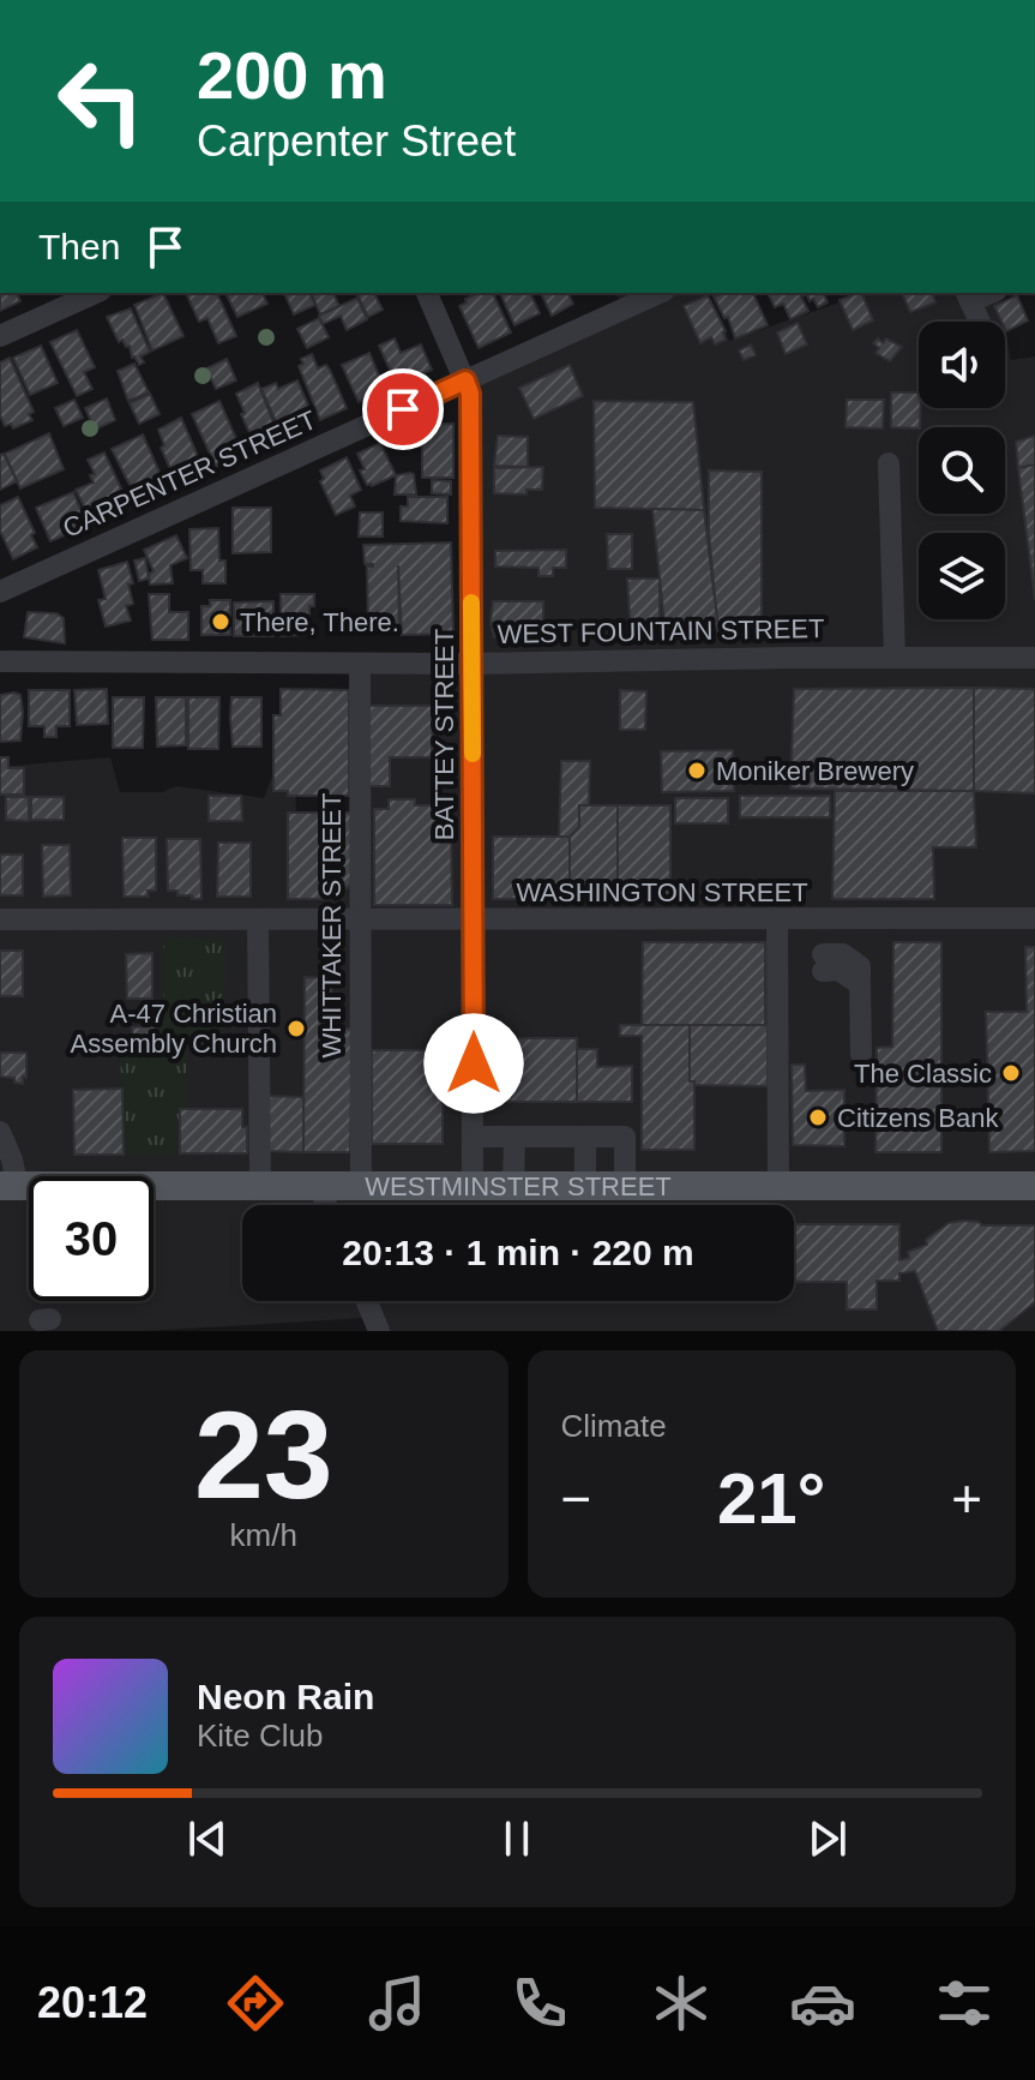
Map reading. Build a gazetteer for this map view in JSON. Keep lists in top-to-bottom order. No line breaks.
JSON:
{"streets":{"main road":["WESTMINSTER STREET"],"street":["CARPENTER STREET","WEST FOUNTAIN STREET","BATTEY STREET","WASHINGTON STREET","WHITTAKER STREET"]},"crossings":[["CARPENTER STREET","BATTEY STREET"],["WEST FOUNTAIN STREET","BATTEY STREET"],["WEST FOUNTAIN STREET","WHITTAKER STREET"],["BATTEY STREET","WASHINGTON STREET"],["BATTEY STREET","WESTMINSTER STREET"],["WASHINGTON STREET","WHITTAKER STREET"],["WHITTAKER STREET","WESTMINSTER STREET"]],"places":["There, There.","Moniker Brewery","A-47 Christian Assembly Church","The Classic","Citizens Bank"],"page":{"turn":["200 m","Carpenter Street"],"then":"Then","limit":"30","trip":"20:13 · 1 min · 220 m","tile":[["23","km/h"],"Climate"],"heat":["−","21°","+"],"song":["Neon Rain","Kite Club"],"tabs":"20:12"}}
